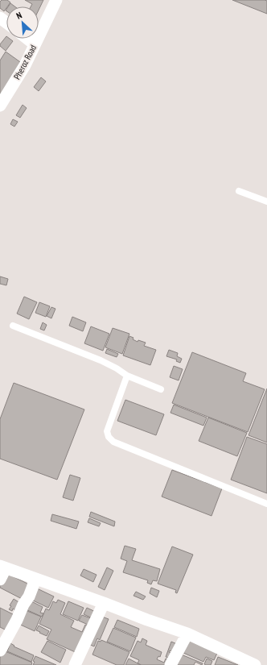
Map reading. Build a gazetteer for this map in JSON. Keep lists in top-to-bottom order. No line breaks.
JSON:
{"streets":{"street":["Pheroz Road"]},"north":"top left"}
